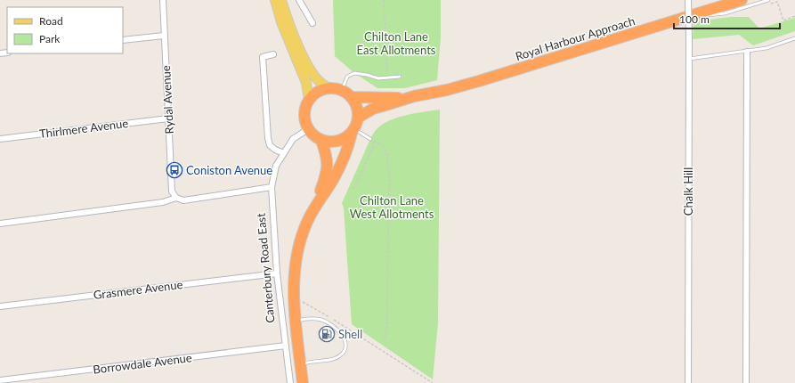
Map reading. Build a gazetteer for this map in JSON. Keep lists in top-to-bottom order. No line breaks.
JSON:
{"streets":{"highway":["Royal Harbour Approach"],"street":["Rydal Avenue","Thirlmere Avenue","Chalk Hill","Canterbury Road East","Grasmere Avenue","Borrowdale Avenue"]},"crossings":[["Royal Harbour Approach","Canterbury Road East"],["Rydal Avenue","Thirlmere Avenue"],["Canterbury Road East","Grasmere Avenue"],["Canterbury Road East","Borrowdale Avenue"]],"parks":["Chilton Lane East Allotments","Chilton Lane West Allotments"],"places":{"bus stop":["Coniston Avenue"],"fuel station":["Shell"]},"legend":["Road","Park"],"scale_bar":"100 m"}
